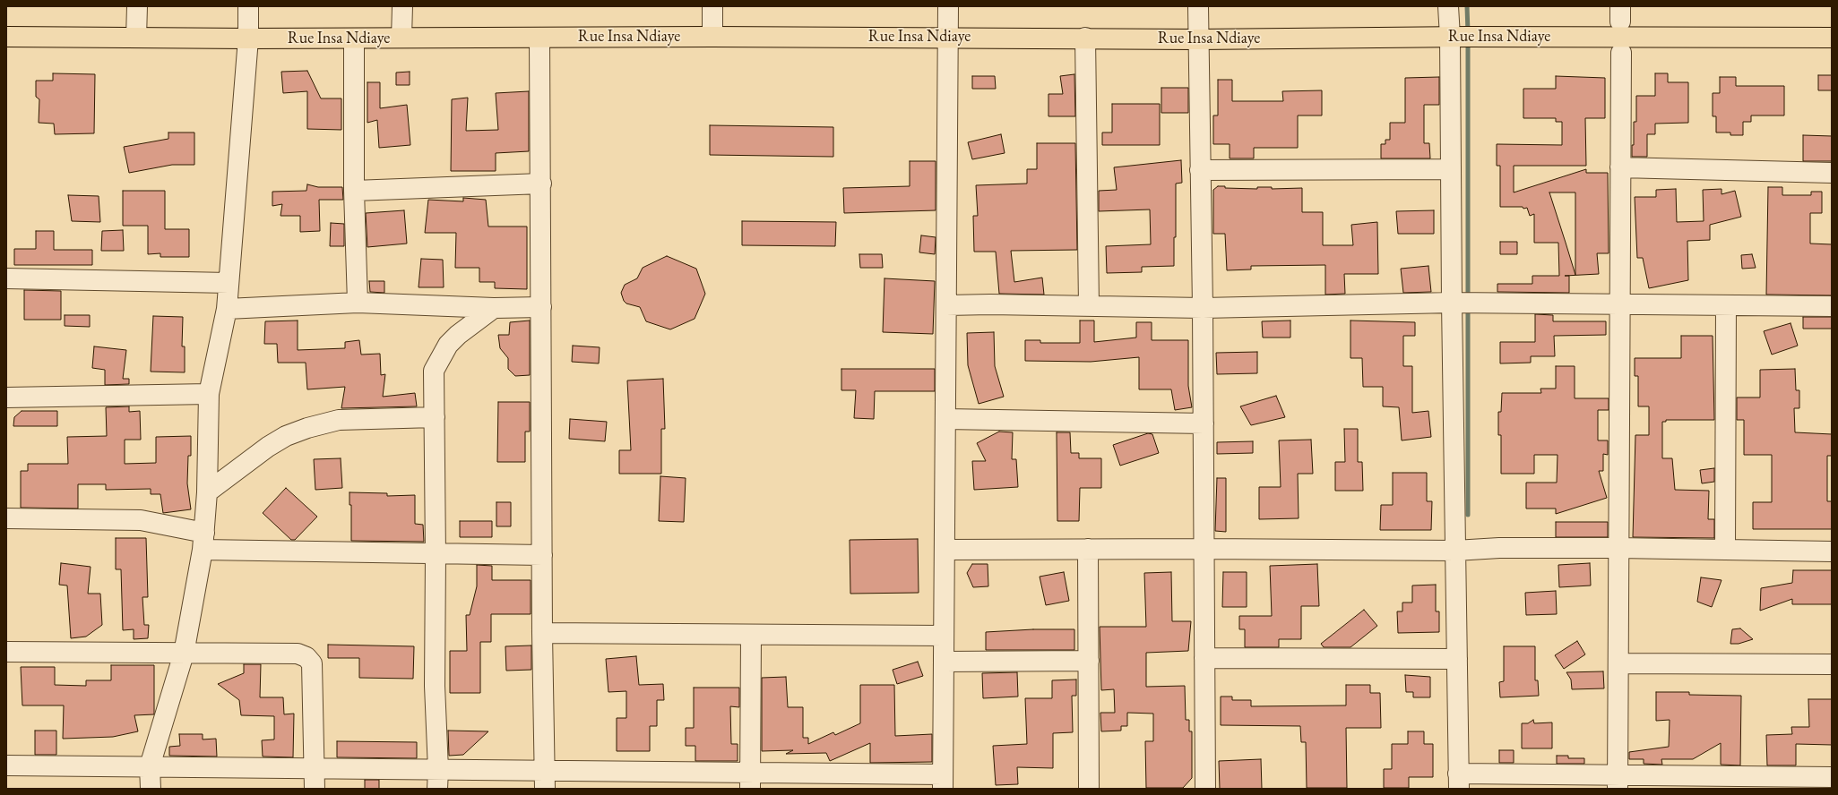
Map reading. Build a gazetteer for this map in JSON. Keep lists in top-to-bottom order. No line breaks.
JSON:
{"streets":{"main road":["Rue Insa Ndiaye"]}}
